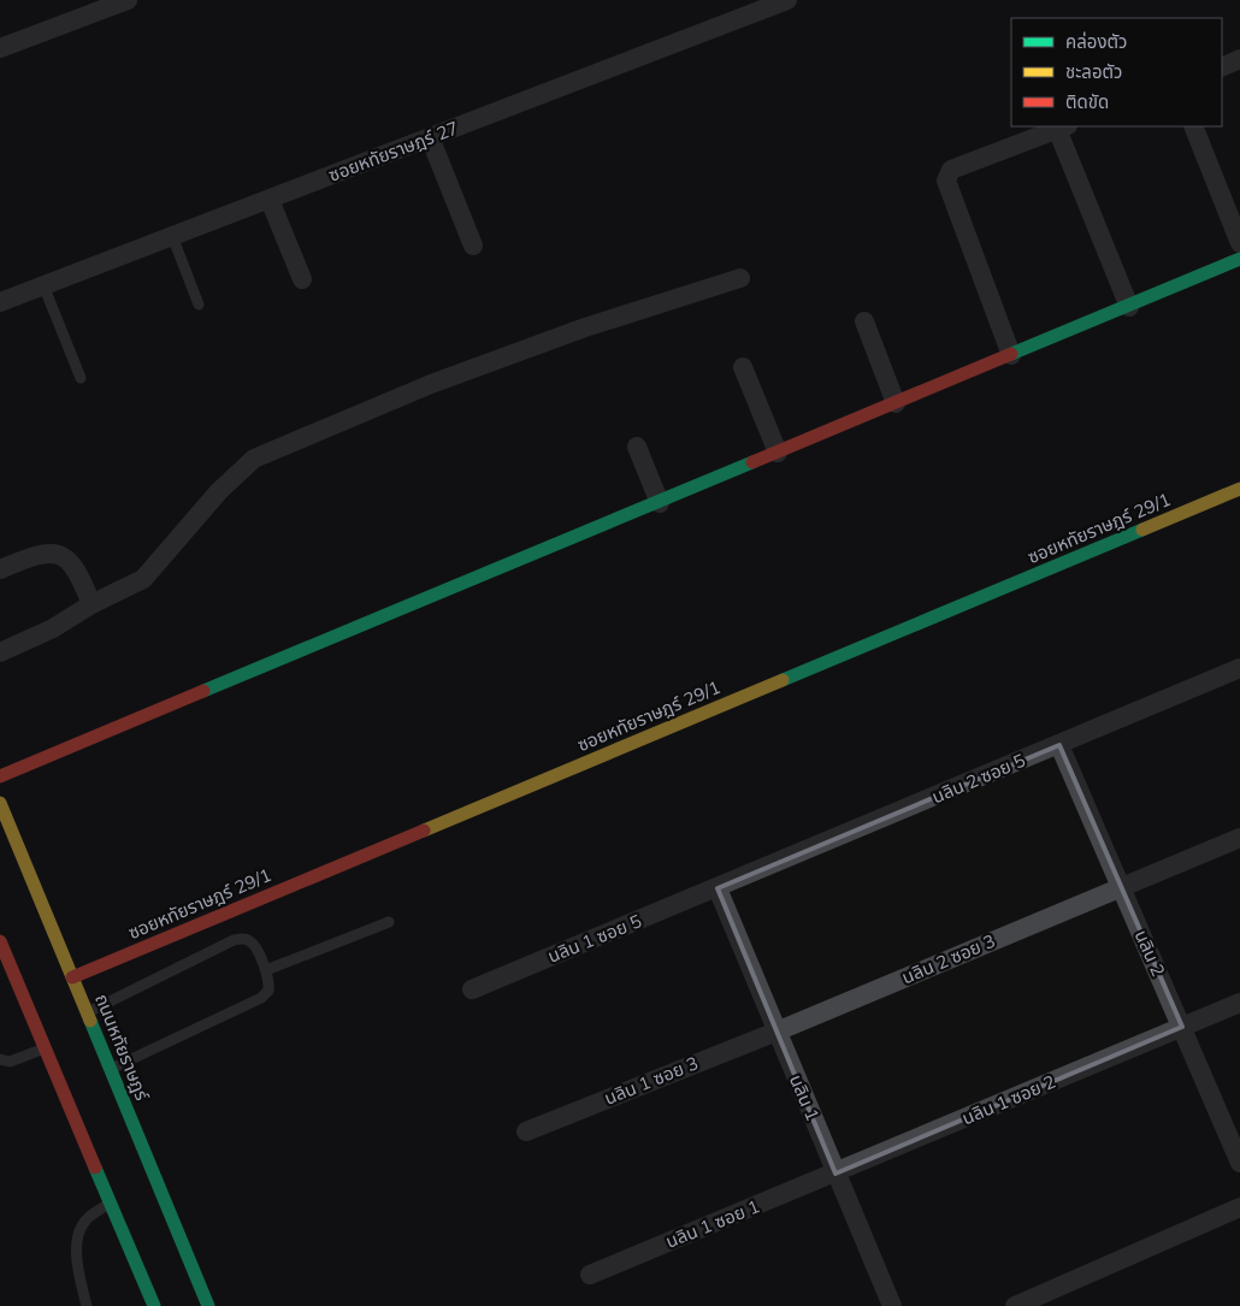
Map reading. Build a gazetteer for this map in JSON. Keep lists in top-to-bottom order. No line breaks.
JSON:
{"streets":{"street":["ซอยหทัยราษฎร์ 27","ซอยหทัยราษฎร์ 29/1","นลิน 2 ซอย 5","นลิน 1 ซอย 5","นลิน 2","นลิน 2 ซอย 3","ถนนหทัยราษฎร์","นลิน 1 ซอย 3","นลิน 1","นลิน 1 ซอย 2","นลิน 1 ซอย 1"]},"crossings":[["ซอยหทัยราษฎร์ 29/1","ถนนหทัยราษฎร์"],["นลิน 2 ซอย 5","นลิน 1 ซอย 5"],["นลิน 2 ซอย 5","นลิน 2"],["นลิน 2 ซอย 5","นลิน 1"],["นลิน 1 ซอย 5","นลิน 1"],["นลิน 2","นลิน 2 ซอย 3"],["นลิน 2","นลิน 1 ซอย 2"],["นลิน 2 ซอย 3","นลิน 1 ซอย 3"],["นลิน 2 ซอย 3","นลิน 1"],["นลิน 1 ซอย 3","นลิน 1"],["นลิน 1","นลิน 1 ซอย 2"],["นลิน 1","นลิน 1 ซอย 1"],["นลิน 1 ซอย 2","นลิน 1 ซอย 1"]],"legend":["คล่องตัว","ชะลอตัว","ติดขัด"]}
